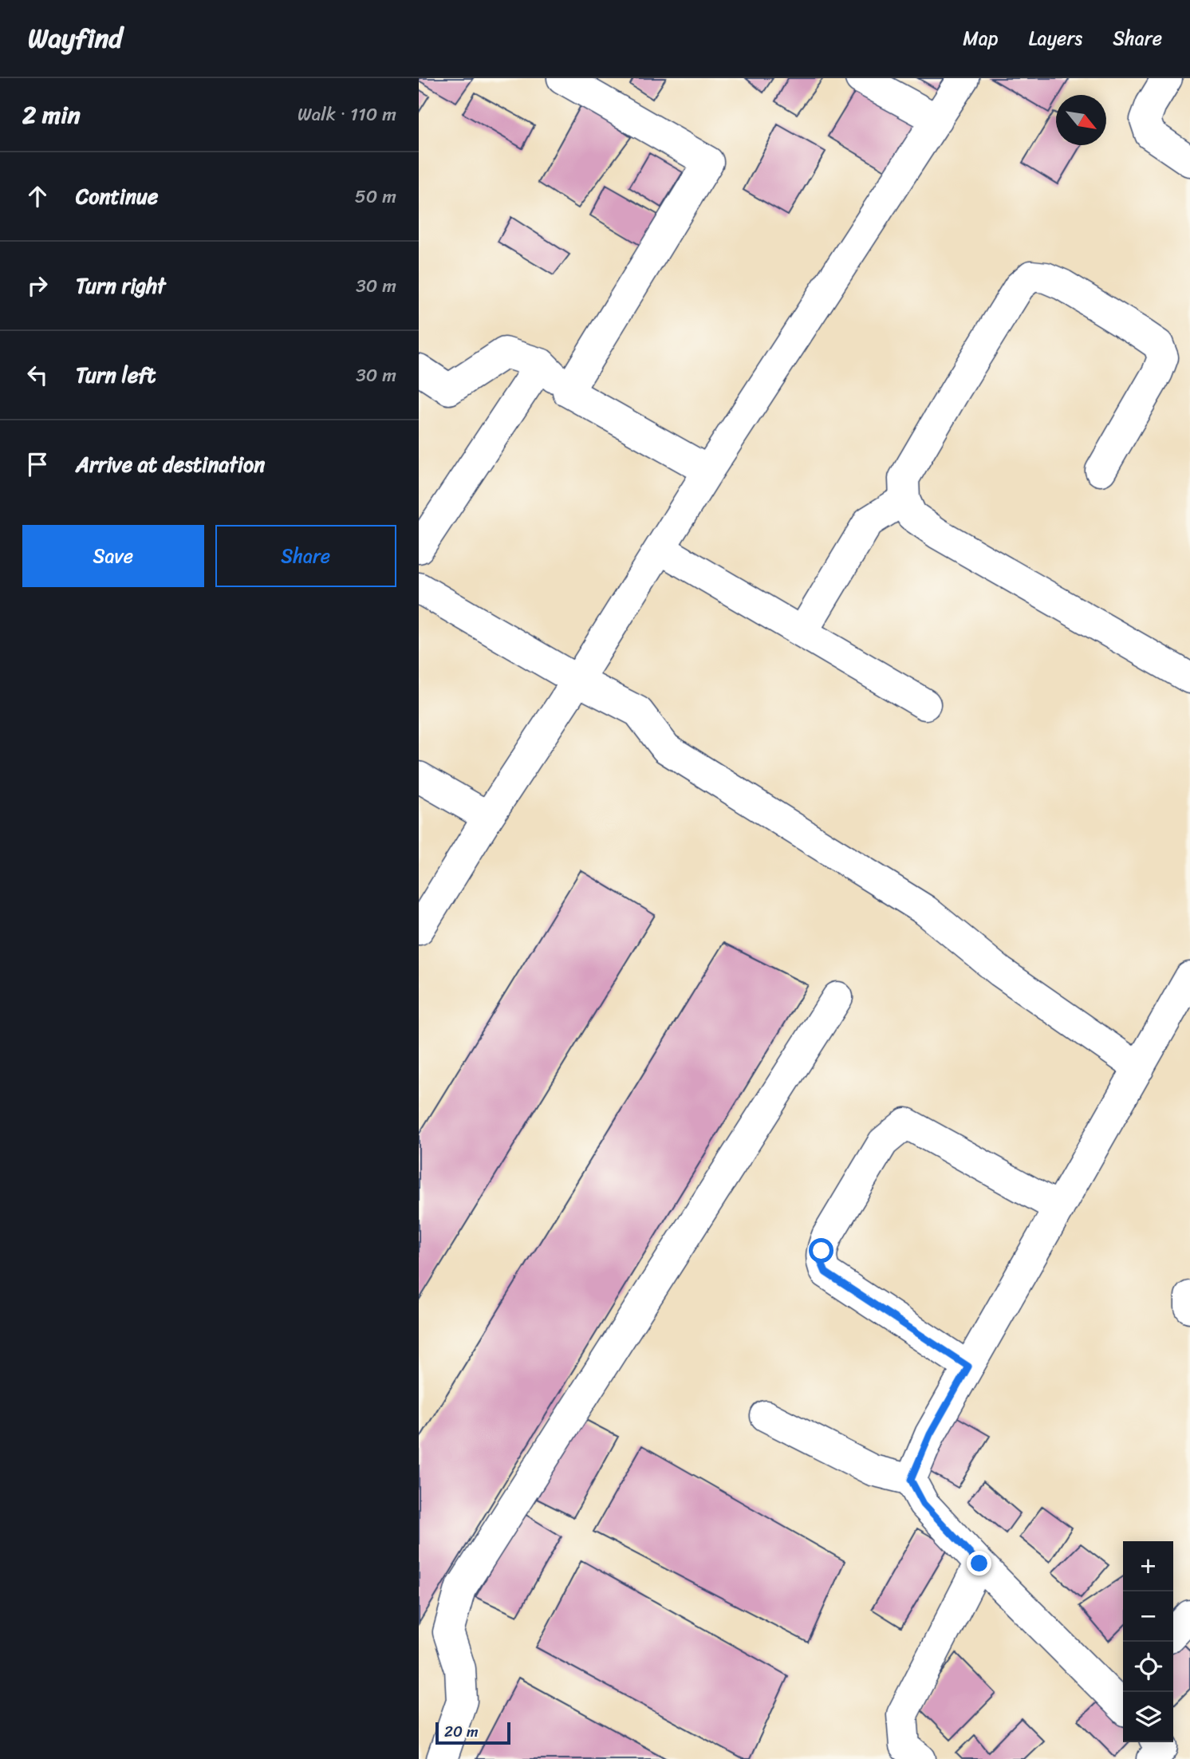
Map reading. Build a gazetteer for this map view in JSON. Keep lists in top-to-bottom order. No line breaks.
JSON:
{"scale_bar":"20 m","north":"bottom right","page":{"header":"Wayfind","nav":["Map","Layers","Share"],"heading":["2 min","Walk · 110 m"],"list":[["Continue","50 m"],["Turn right","30 m"],["Turn left","30 m"],"Arrive at destination"],"buttons":["Save","Share"],"map_buttons":["+","−"],"scale":"20 m"}}
